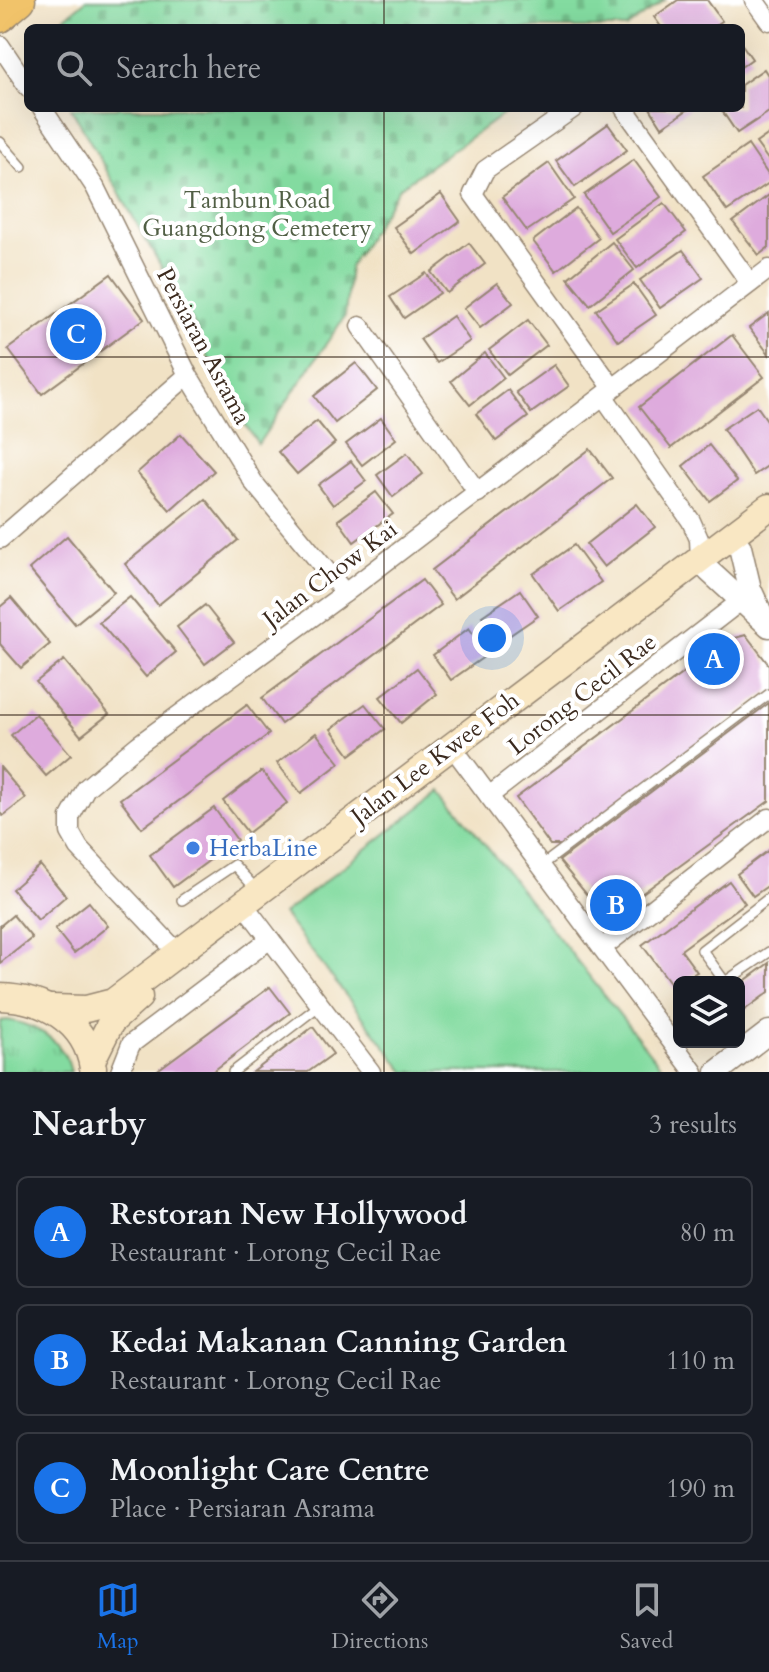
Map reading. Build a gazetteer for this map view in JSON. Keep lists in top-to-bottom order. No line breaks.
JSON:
{"streets":{"main road":["Jalan Lee Kwee Foh"],"street":["Persiaran Asrama","Jalan Chow Kai","Lorong Cecil Rae"]},"crossings":[["Persiaran Asrama","Jalan Chow Kai"],["Jalan Chow Kai","Jalan Lee Kwee Foh"]],"parks":["Tambun Road Guangdong Cemetery"],"places":["HerbaLine"],"page":{"search":"Search here","pins":["C","A","B"],"heading":["Nearby","3 results"],"list":[{"mark":"A","name":"Restoran New Hollywood","note":"Restaurant · Lorong Cecil Rae","value":"80 m"},{"mark":"B","name":"Kedai Makanan Canning Garden","note":"Restaurant · Lorong Cecil Rae","value":"110 m"},{"mark":"C","name":"Moonlight Care Centre","note":"Place · Persiaran Asrama","value":"190 m"}],"nav":["Map","Directions","Saved"]}}
